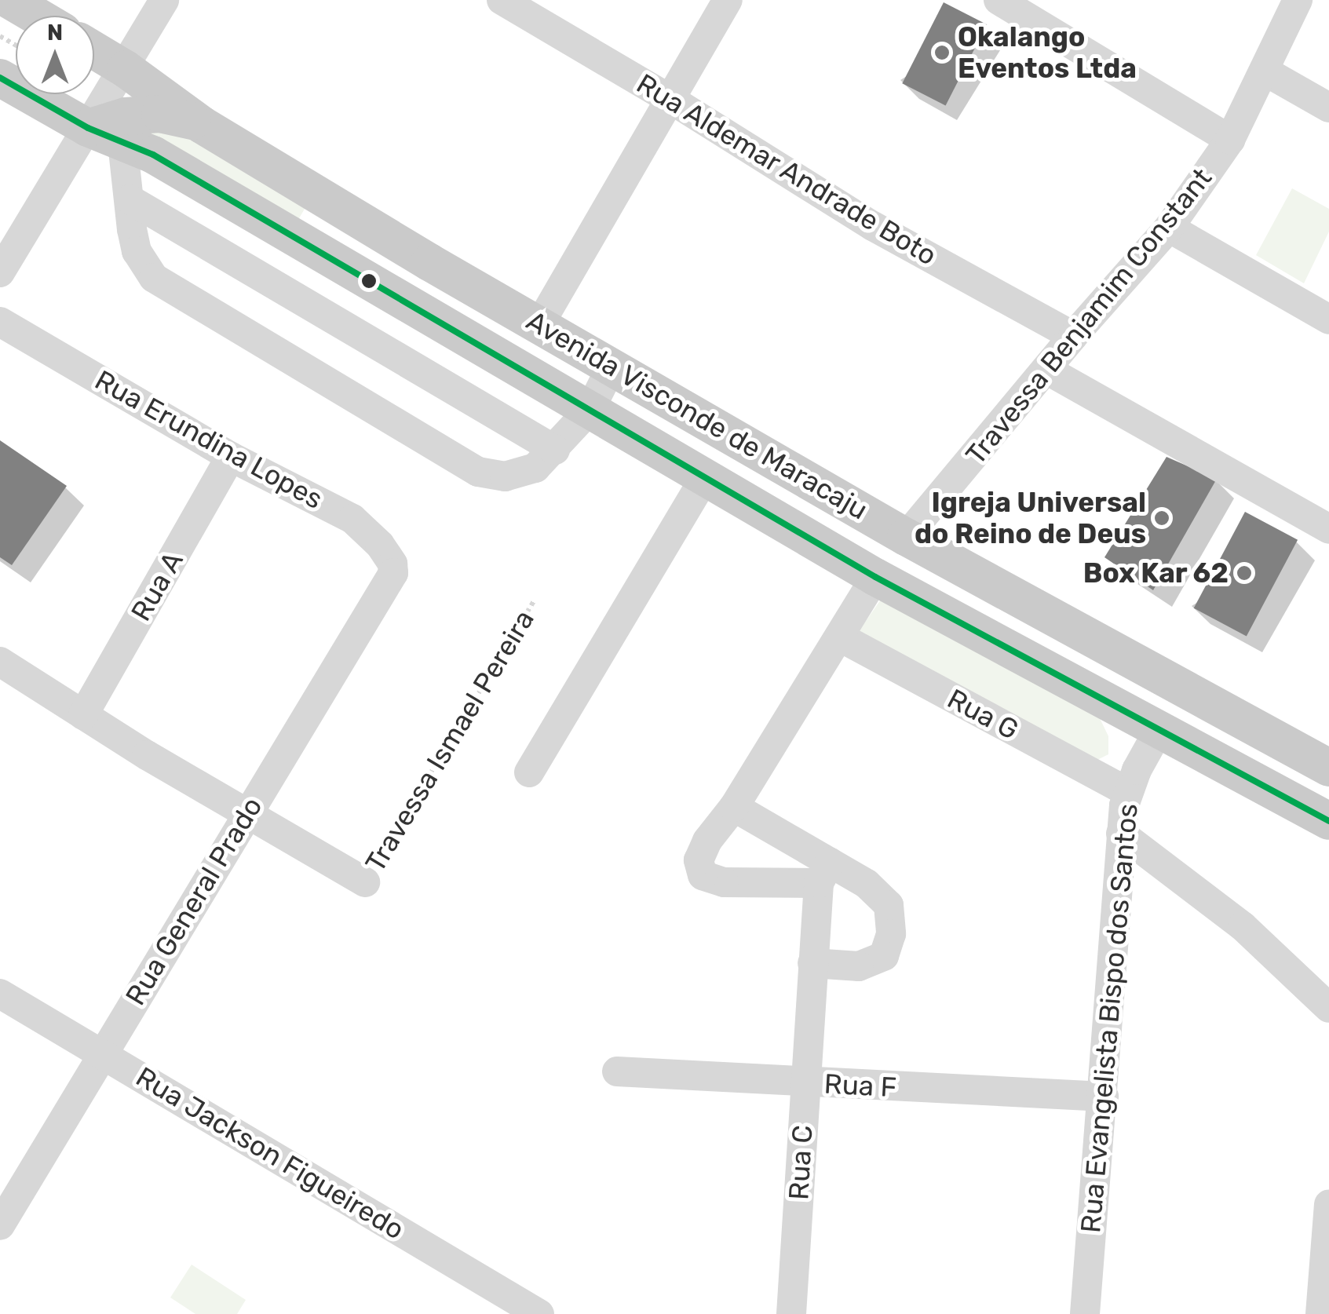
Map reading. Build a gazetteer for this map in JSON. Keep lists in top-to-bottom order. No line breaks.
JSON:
{"streets":{"main road":["Avenida Visconde de Maracaju"],"street":["Rua Aldemar Andrade Boto","Travessa Benjamim Constant","Rua Erundina Lopes","Rua A","Rua G","Rua General Prado","Rua Evangelista Bispo dos Santos","Rua F","Rua Jackson Figueiredo","Rua C"],"path":["Travessa Ismael Pereira"]},"crossings":[["Rua Aldemar Andrade Boto","Travessa Benjamim Constant"],["Travessa Benjamim Constant","Avenida Visconde de Maracaju"],["Avenida Visconde de Maracaju","Rua Evangelista Bispo dos Santos"],["Rua Erundina Lopes","Rua A"],["Rua Erundina Lopes","Rua General Prado"],["Rua G","Rua Evangelista Bispo dos Santos"],["Rua General Prado","Rua Jackson Figueiredo"],["Rua Evangelista Bispo dos Santos","Rua F"],["Rua F","Rua C"]],"places":["Okalango Eventos Ltda","Igreja Universal do Reino de Deus","Box Kar 62"],"north":"top"}
